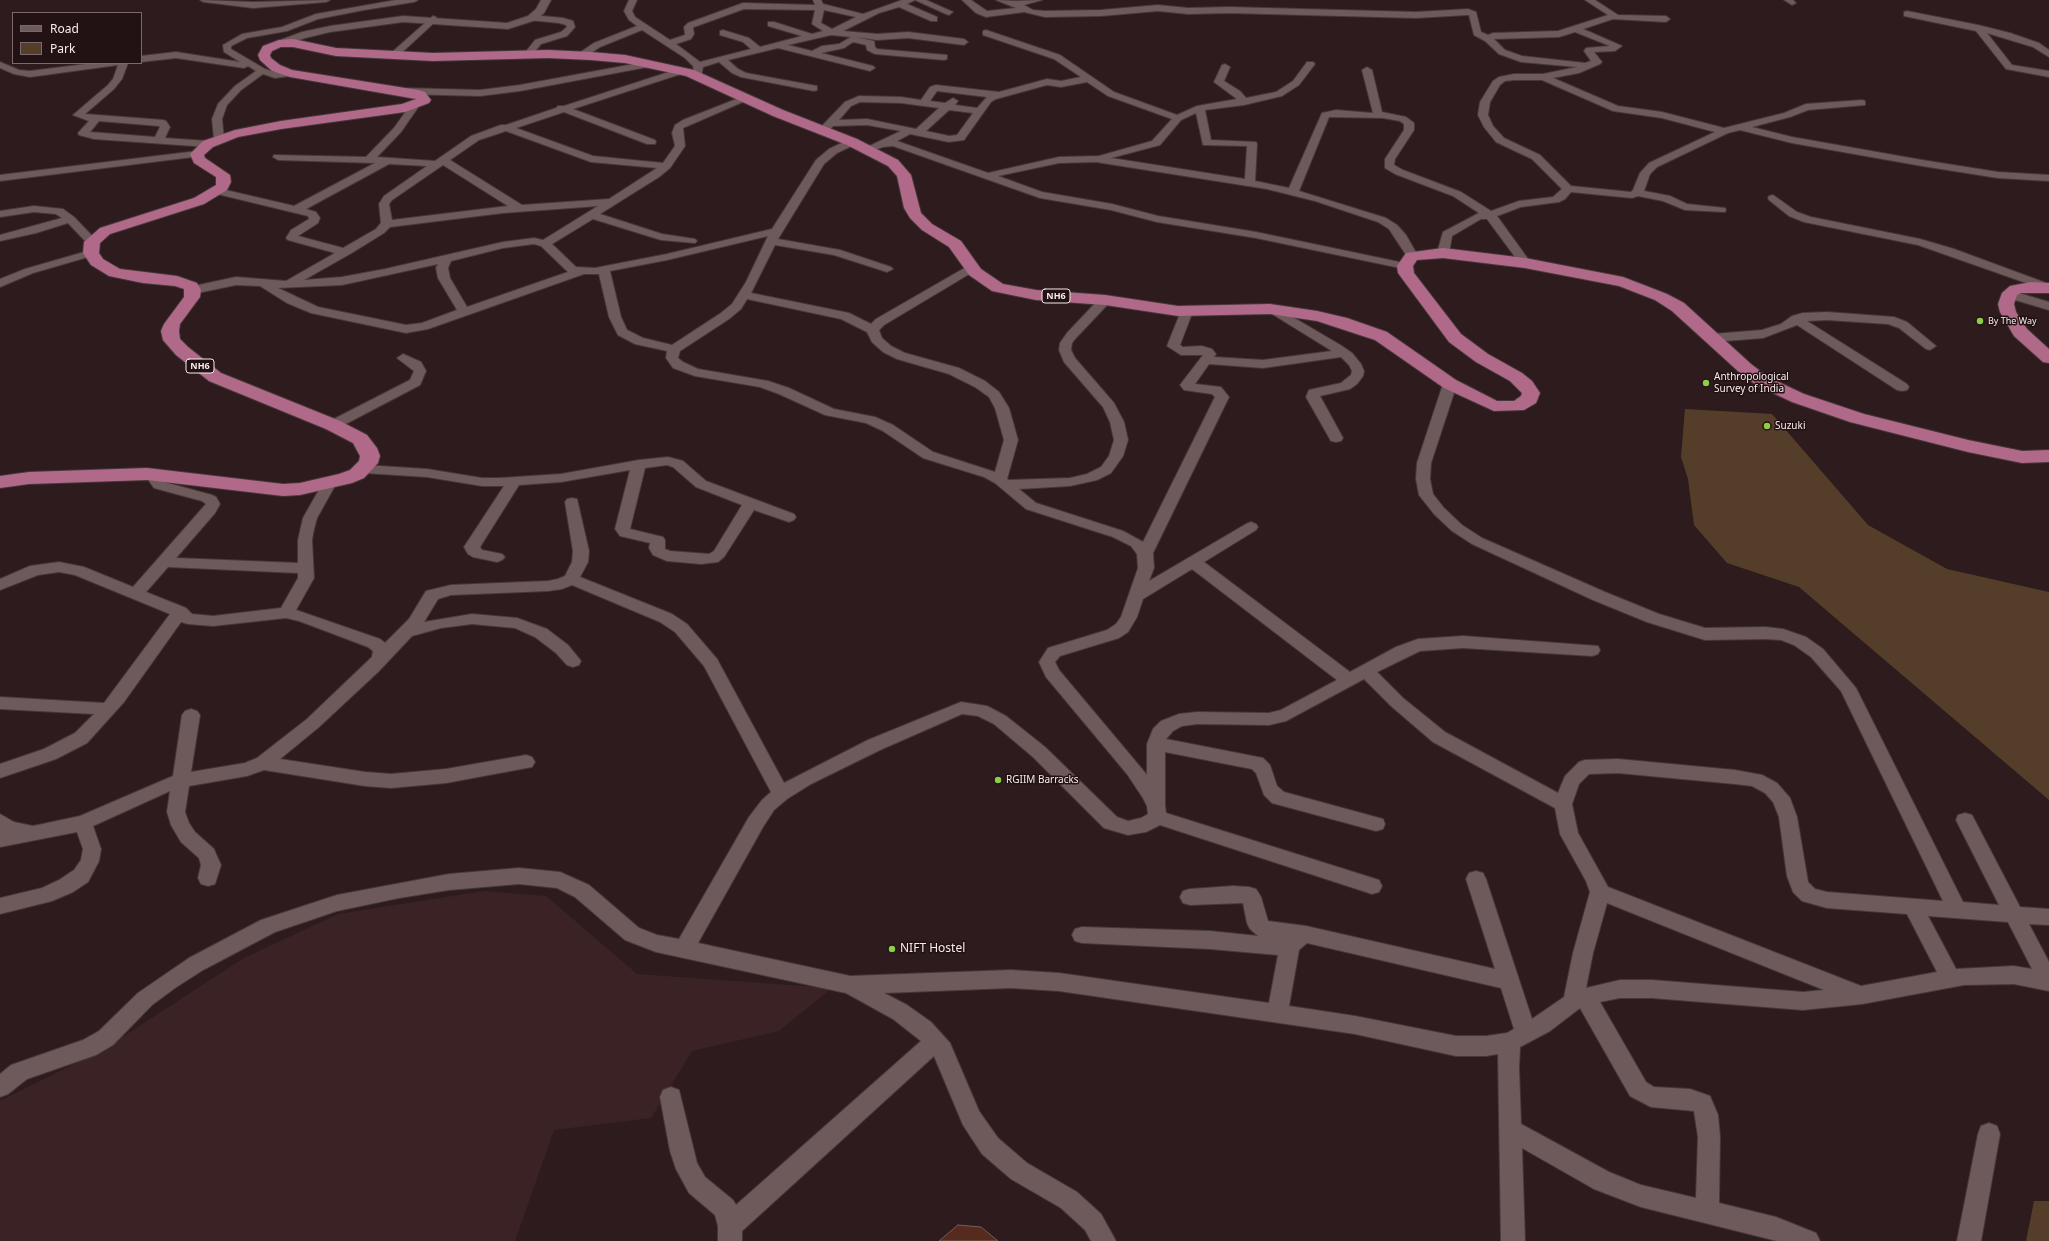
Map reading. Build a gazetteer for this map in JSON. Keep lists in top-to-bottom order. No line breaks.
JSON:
{"streets":{"highway":["NH6"]},"places":["By The Way","Anthropological Survey of India","Suzuki","RGIIM Barracks","NIFT Hostel"],"legend":["Road","Park"]}
